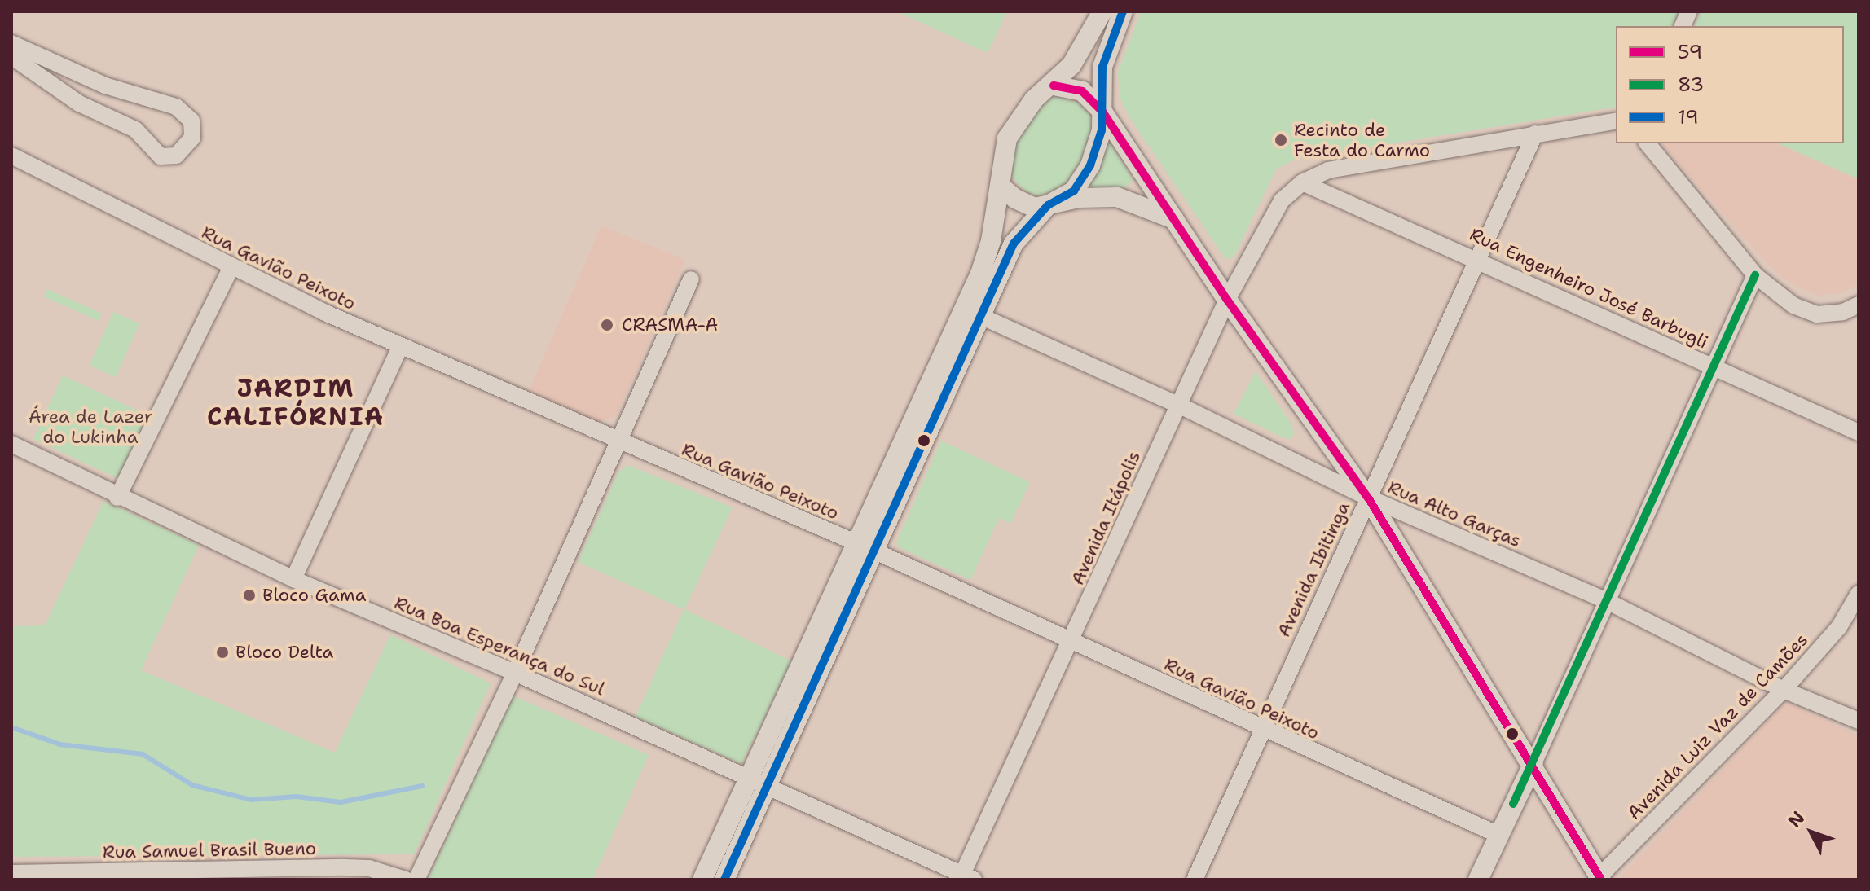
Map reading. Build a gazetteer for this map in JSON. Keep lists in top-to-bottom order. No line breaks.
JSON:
{"streets":{"street":["Rua Gavião Peixoto","Rua Engenheiro José Barbugli","Rua Alto Garças","Avenida Itápolis","Avenida Ibitinga","Rua Boa Esperança do Sul","Avenida Luiz Vaz de Camões","Rua Samuel Brasil Bueno"]},"crossings":[["Rua Gavião Peixoto","Avenida Itápolis"],["Rua Gavião Peixoto","Avenida Ibitinga"],["Rua Engenheiro José Barbugli","Avenida Itápolis"],["Rua Engenheiro José Barbugli","Avenida Ibitinga"],["Rua Alto Garças","Avenida Itápolis"],["Rua Alto Garças","Avenida Ibitinga"],["Rua Alto Garças","Avenida Luiz Vaz de Camões"],["Avenida Itápolis","Rua Boa Esperança do Sul"]],"districts":["JARDIM CALIFÓRNIA"],"parks":["Área de Lazer do Lukinha"],"places":["Recinto de Festa do Carmo","CRASMA-A","Bloco Gama","Bloco Delta"],"lines":["transit line 19","transit line 59","transit line 83"],"legend":["59","83","19"],"north":"top left"}
